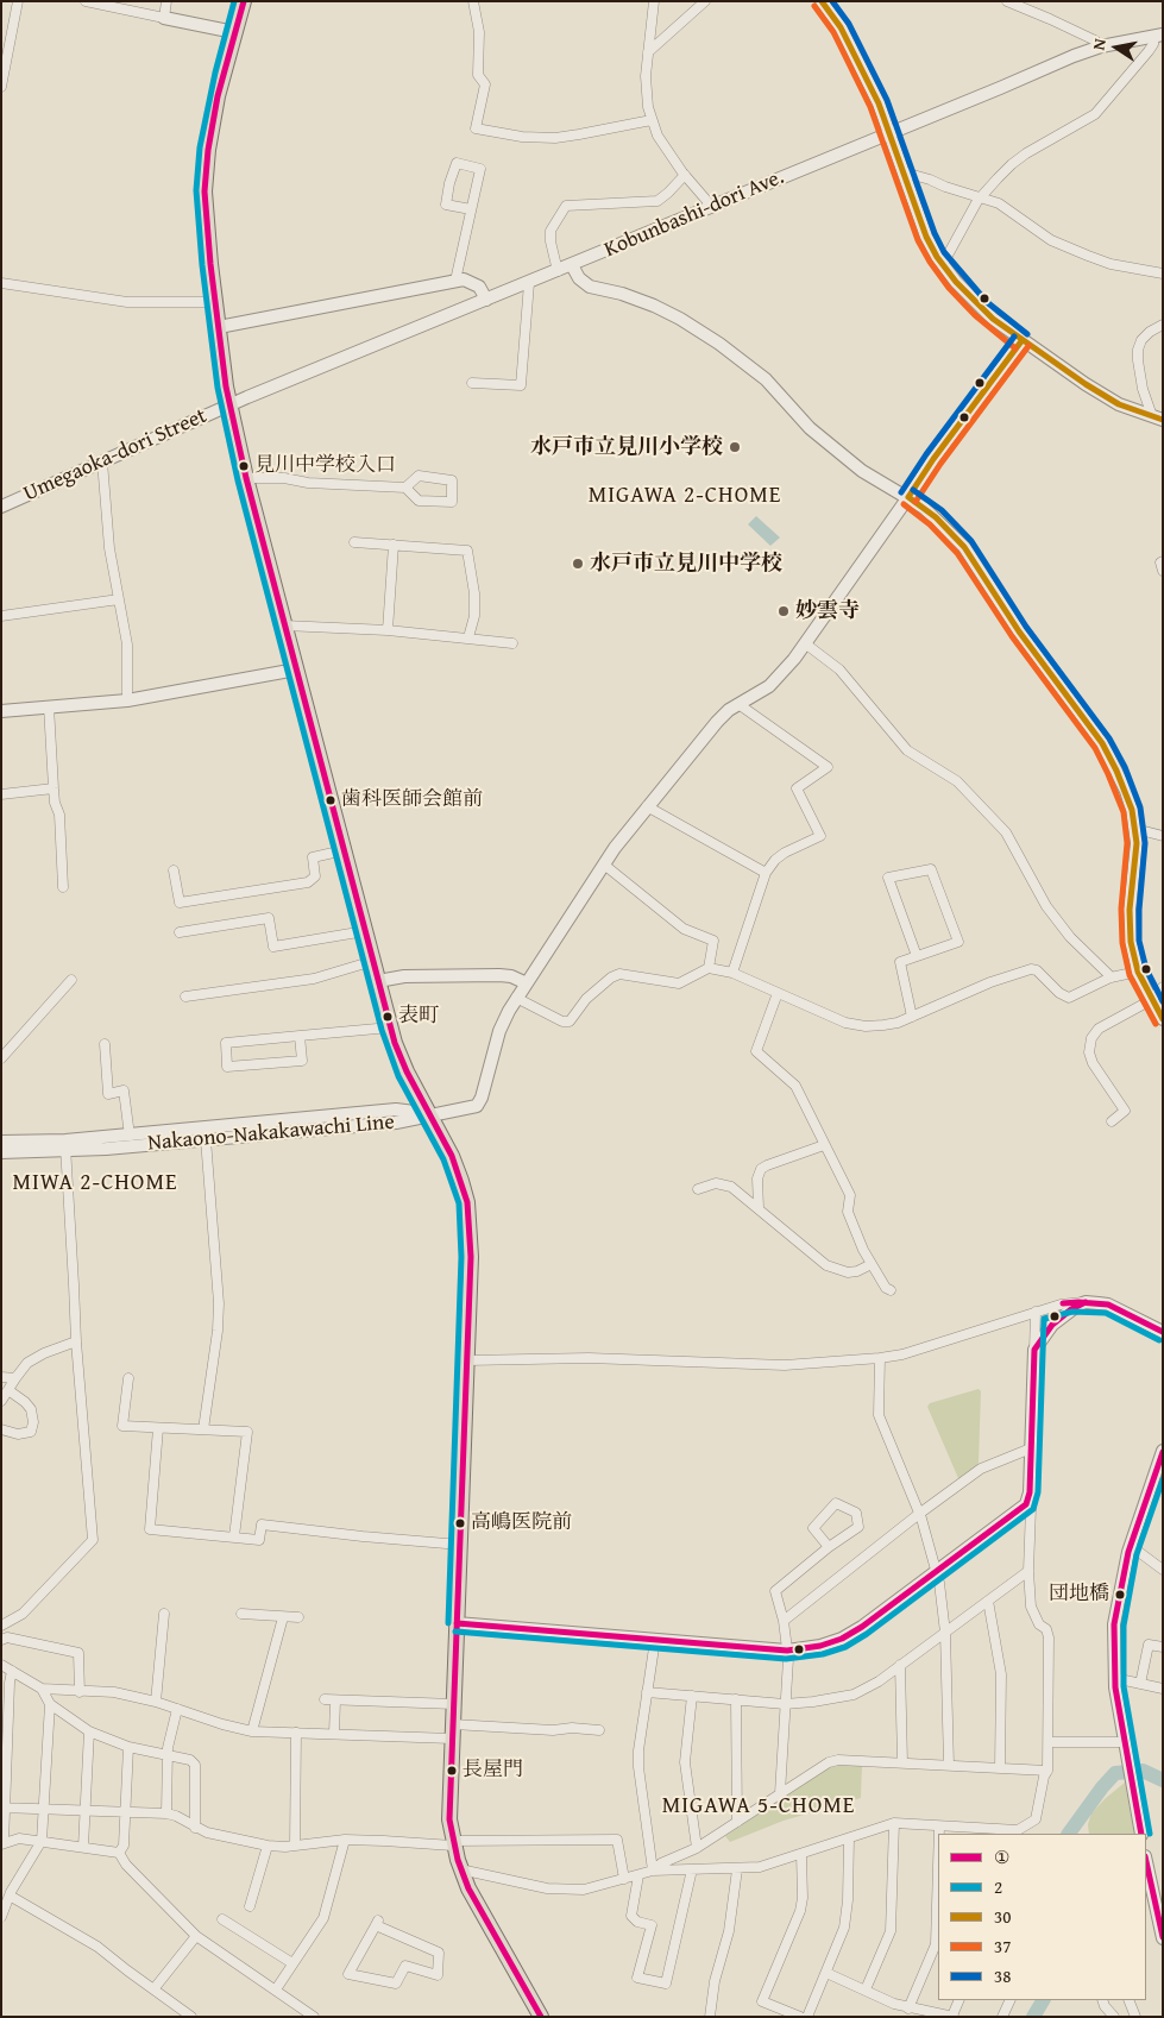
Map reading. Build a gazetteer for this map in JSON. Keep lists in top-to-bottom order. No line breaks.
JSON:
{"streets":{"street":["Kobunbashi-dori Ave.","Umegaoka-dori Street","Nakaono-Nakakawachi Line"]},"crossings":[["Kobunbashi-dori Ave.","Umegaoka-dori Street"]],"districts":["MIGAWA 2-CHOME","MIWA 2-CHOME","MIGAWA 5-CHOME"],"places":["水戸市立見川小学校","見川中学校入口","水戸市立見川中学校","妙雲寺","歯科医師会館前","表町","高嶋医院前","団地橋","長屋門"],"lines":["transit line ①","transit line 2","transit line 30","transit line 38","transit line 37"],"legend":["①","2","30","37","38"],"north":"left"}
